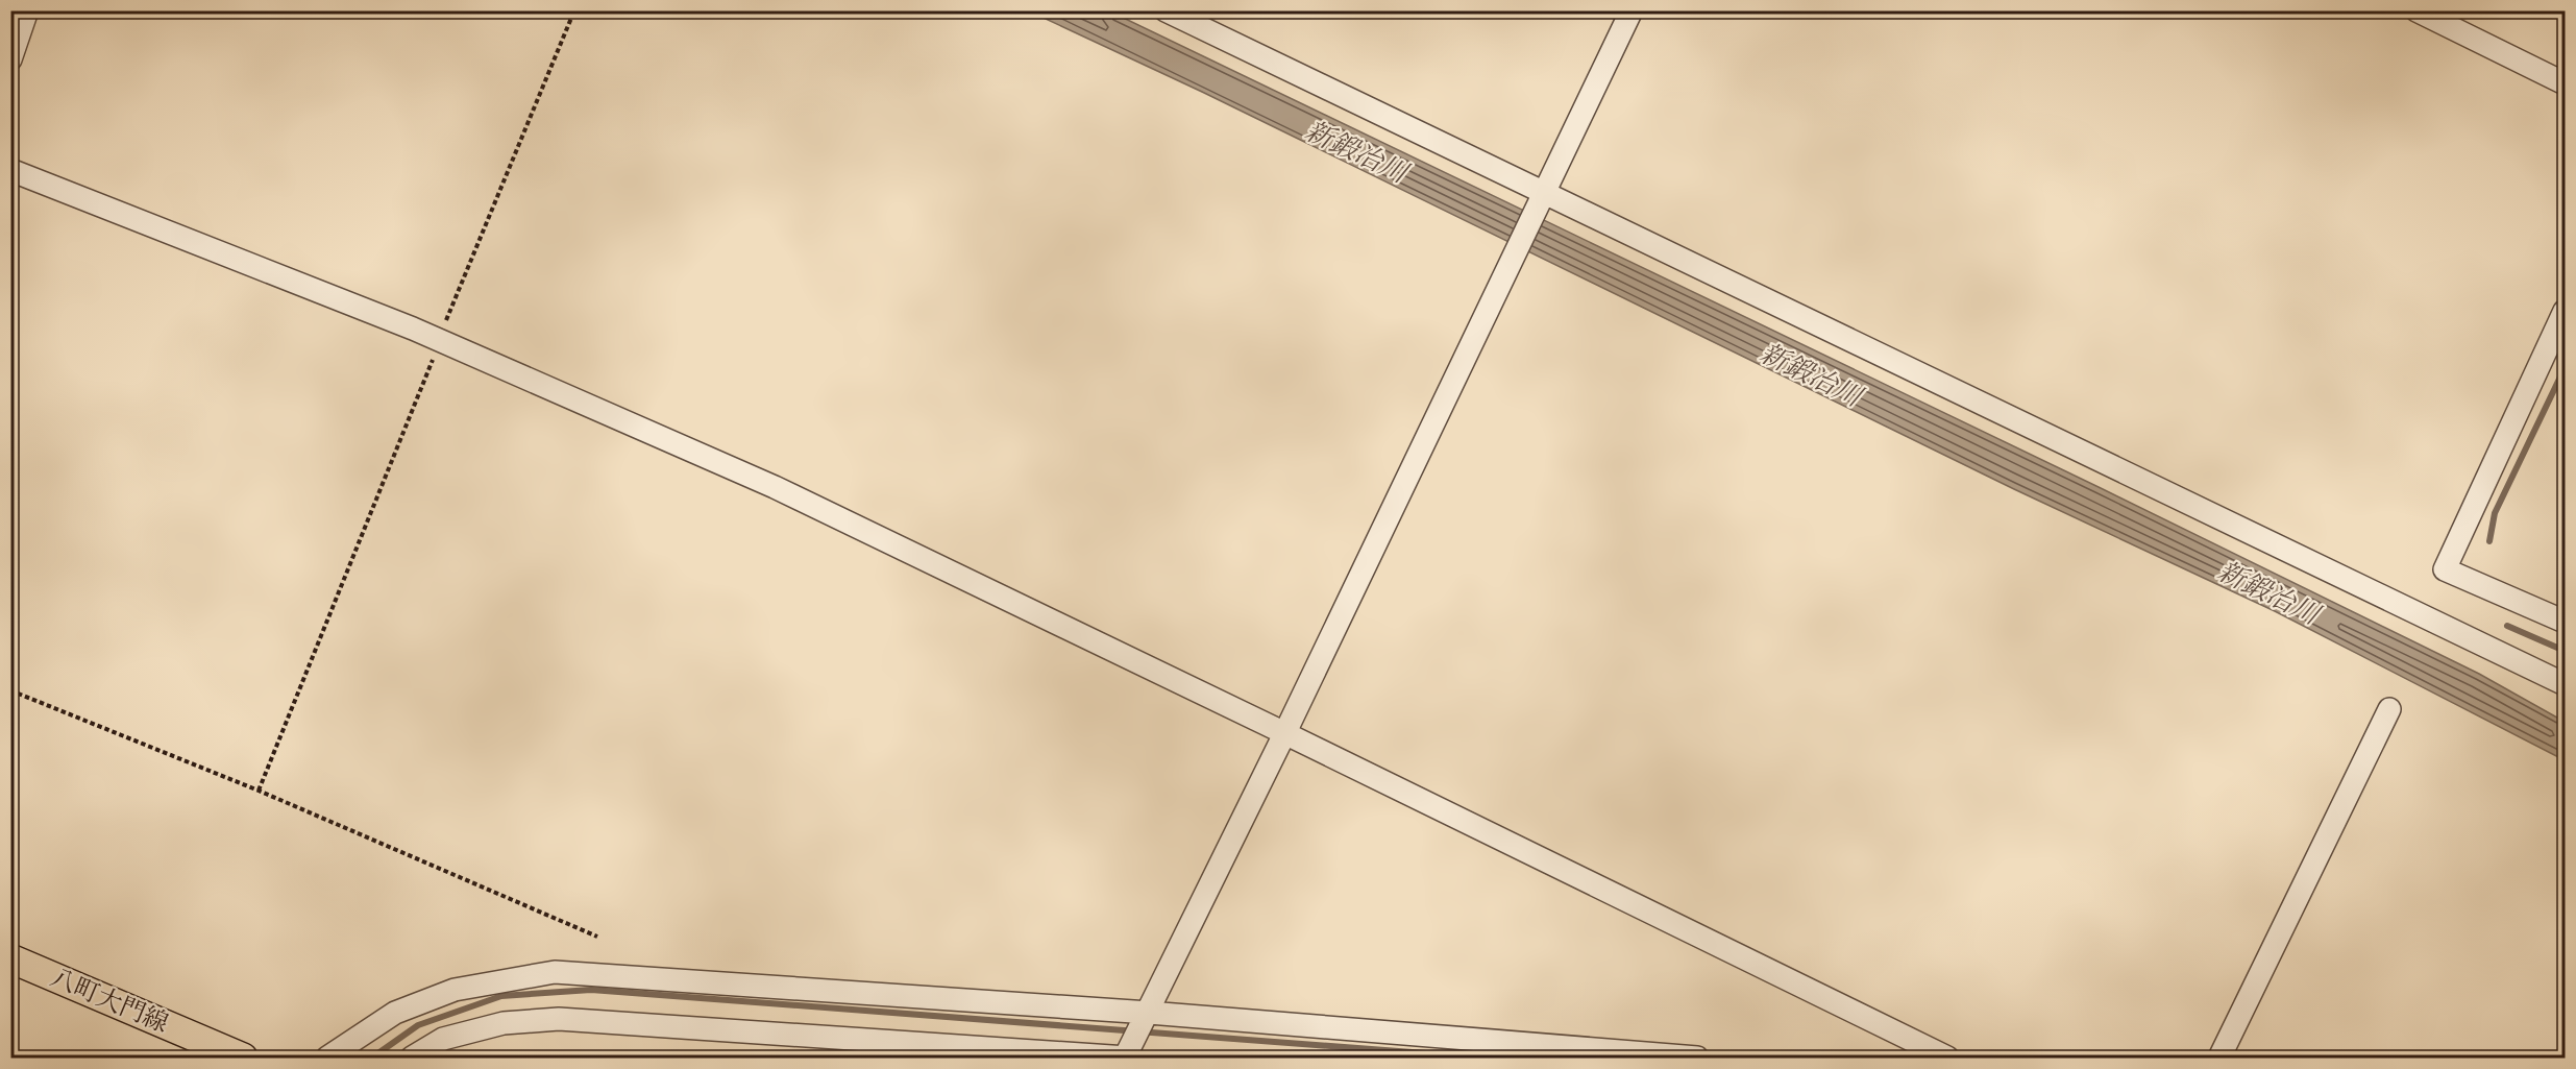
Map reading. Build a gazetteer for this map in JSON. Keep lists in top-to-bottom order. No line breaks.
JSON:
{"streets":{"main road":["八町大門線"]},"water":["新鍛冶川"]}
